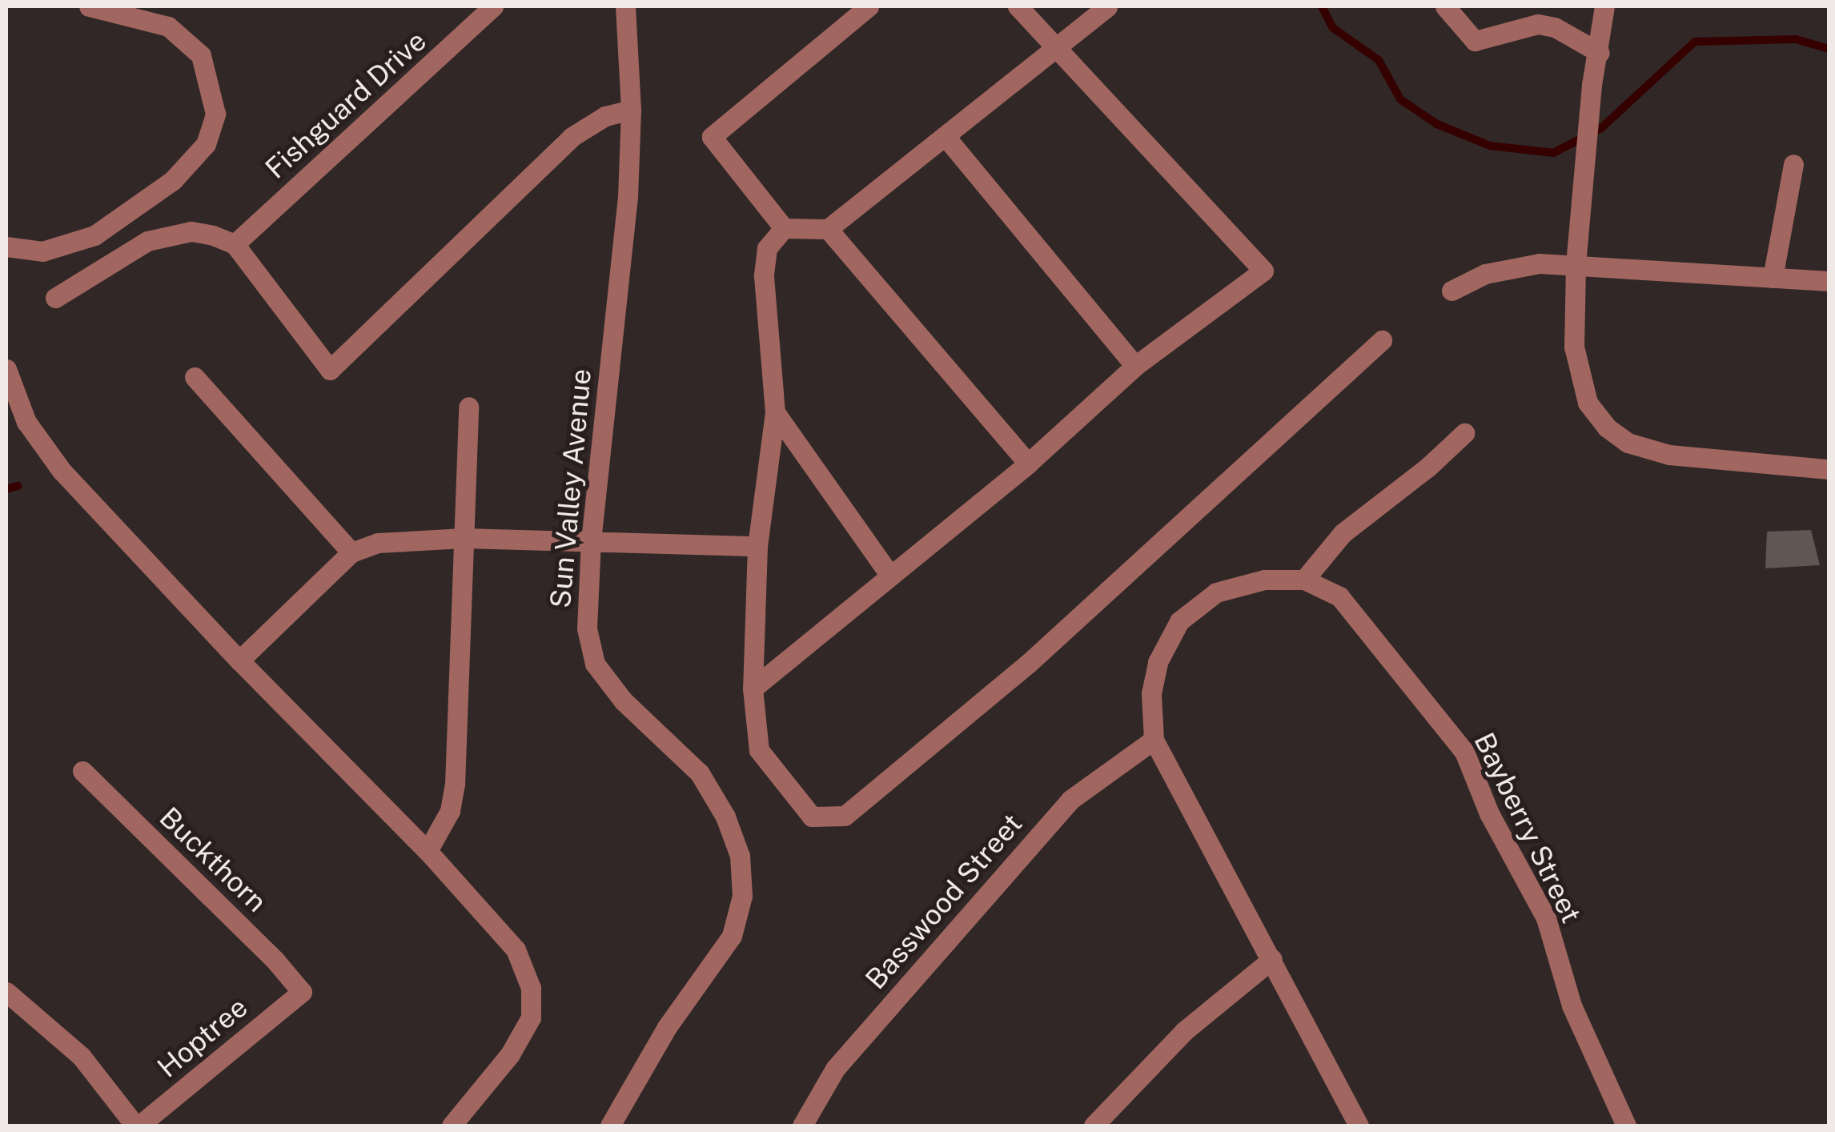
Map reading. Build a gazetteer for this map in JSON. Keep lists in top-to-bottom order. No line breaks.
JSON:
{"streets":{"street":["Fishguard Drive","Sun Valley Avenue","Bayberry Street","Buckthorn","Basswood Street","Hoptree"]},"crossings":[["Bayberry Street","Basswood Street"],["Buckthorn","Hoptree"]]}
